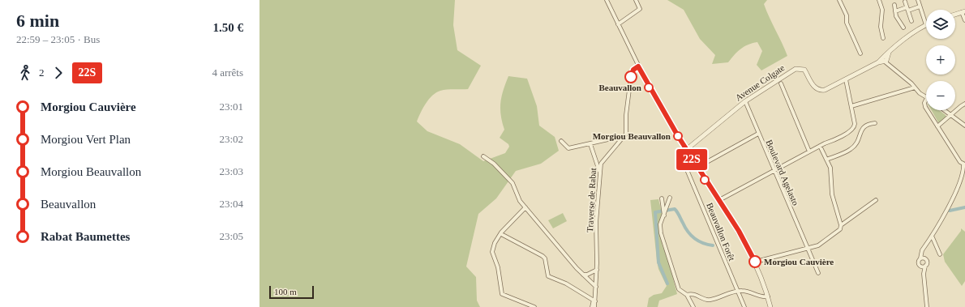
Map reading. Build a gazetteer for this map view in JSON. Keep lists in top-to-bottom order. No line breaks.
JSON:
{"streets":{"street":["Avenue Colgate","Boulevard Agelasto","Traverse de Rabat","Beauvallon Forêt"]},"crossings":[["Avenue Colgate","Boulevard Agelasto"]],"places":["Beauvallon","Morgiou Beauvallon","Morgiou Cauvière"],"lines":["bus line 22S"],"scale_bar":"100 m","page":{"heading":["6 min","22:59 – 23:05 · Bus","1.50 €"],"on_map":"22S","map_buttons":["+","−"],"legs":["2","22S","4 arrêts"],"list":[{"name":"Morgiou Cauvière","value":"23:01"},{"name":"Morgiou Vert Plan","value":"23:02"},{"name":"Morgiou Beauvallon","value":"23:03"},{"name":"Beauvallon","value":"23:04"},{"name":"Rabat Baumettes","value":"23:05"}],"scale":"100 m"}}
